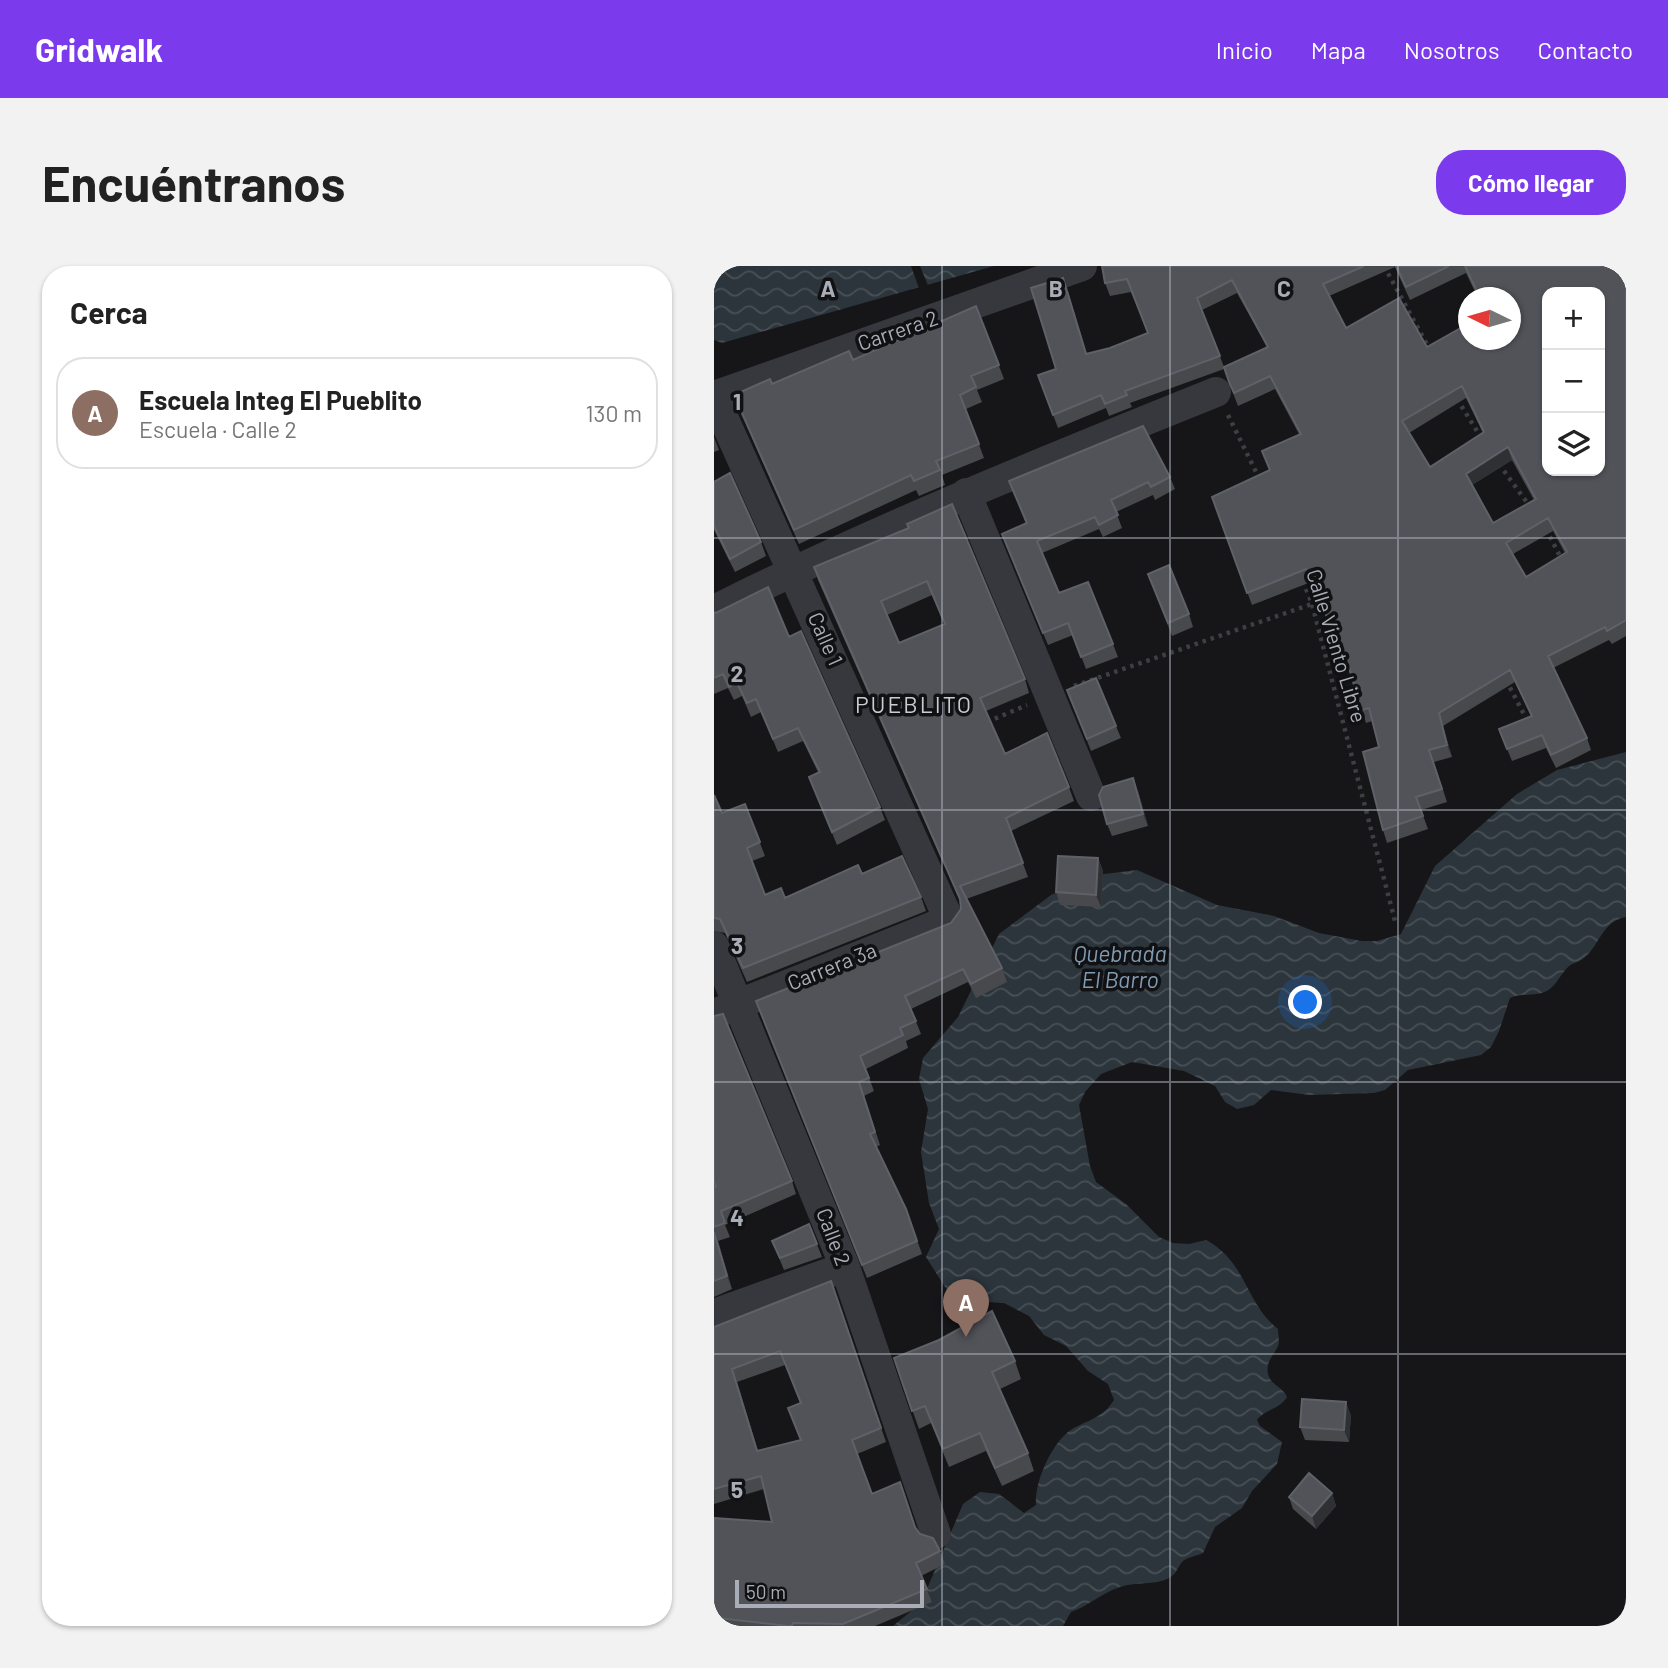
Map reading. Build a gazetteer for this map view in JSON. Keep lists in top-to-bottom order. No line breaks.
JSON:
{"streets":{"street":["Carrera 2","Calle 1","Carrera 3a","Calle 2"],"path":["Calle Viento Libre"]},"crossings":[["Carrera 2","Calle 1"],["Calle 1","Carrera 3a"],["Carrera 3a","Calle 2"]],"districts":["PUEBLITO"],"water":["Quebrada El Barro"],"scale_bar":"50 m","north":"left","page":{"header":"Gridwalk","nav":["Inicio","Mapa","Nosotros","Contacto"],"buttons":"Cómo llegar","title":"Encuéntranos","heading":"Cerca","map_buttons":["+","−"],"list":[{"mark":"A","name":"Escuela Integ El Pueblito","note":"Escuela · Calle 2","value":"130 m"}],"pins":"A","scale":"50 m"},"grid":{"columns":["A","B","C"],"rows":["1","2","3","4","5"]}}
